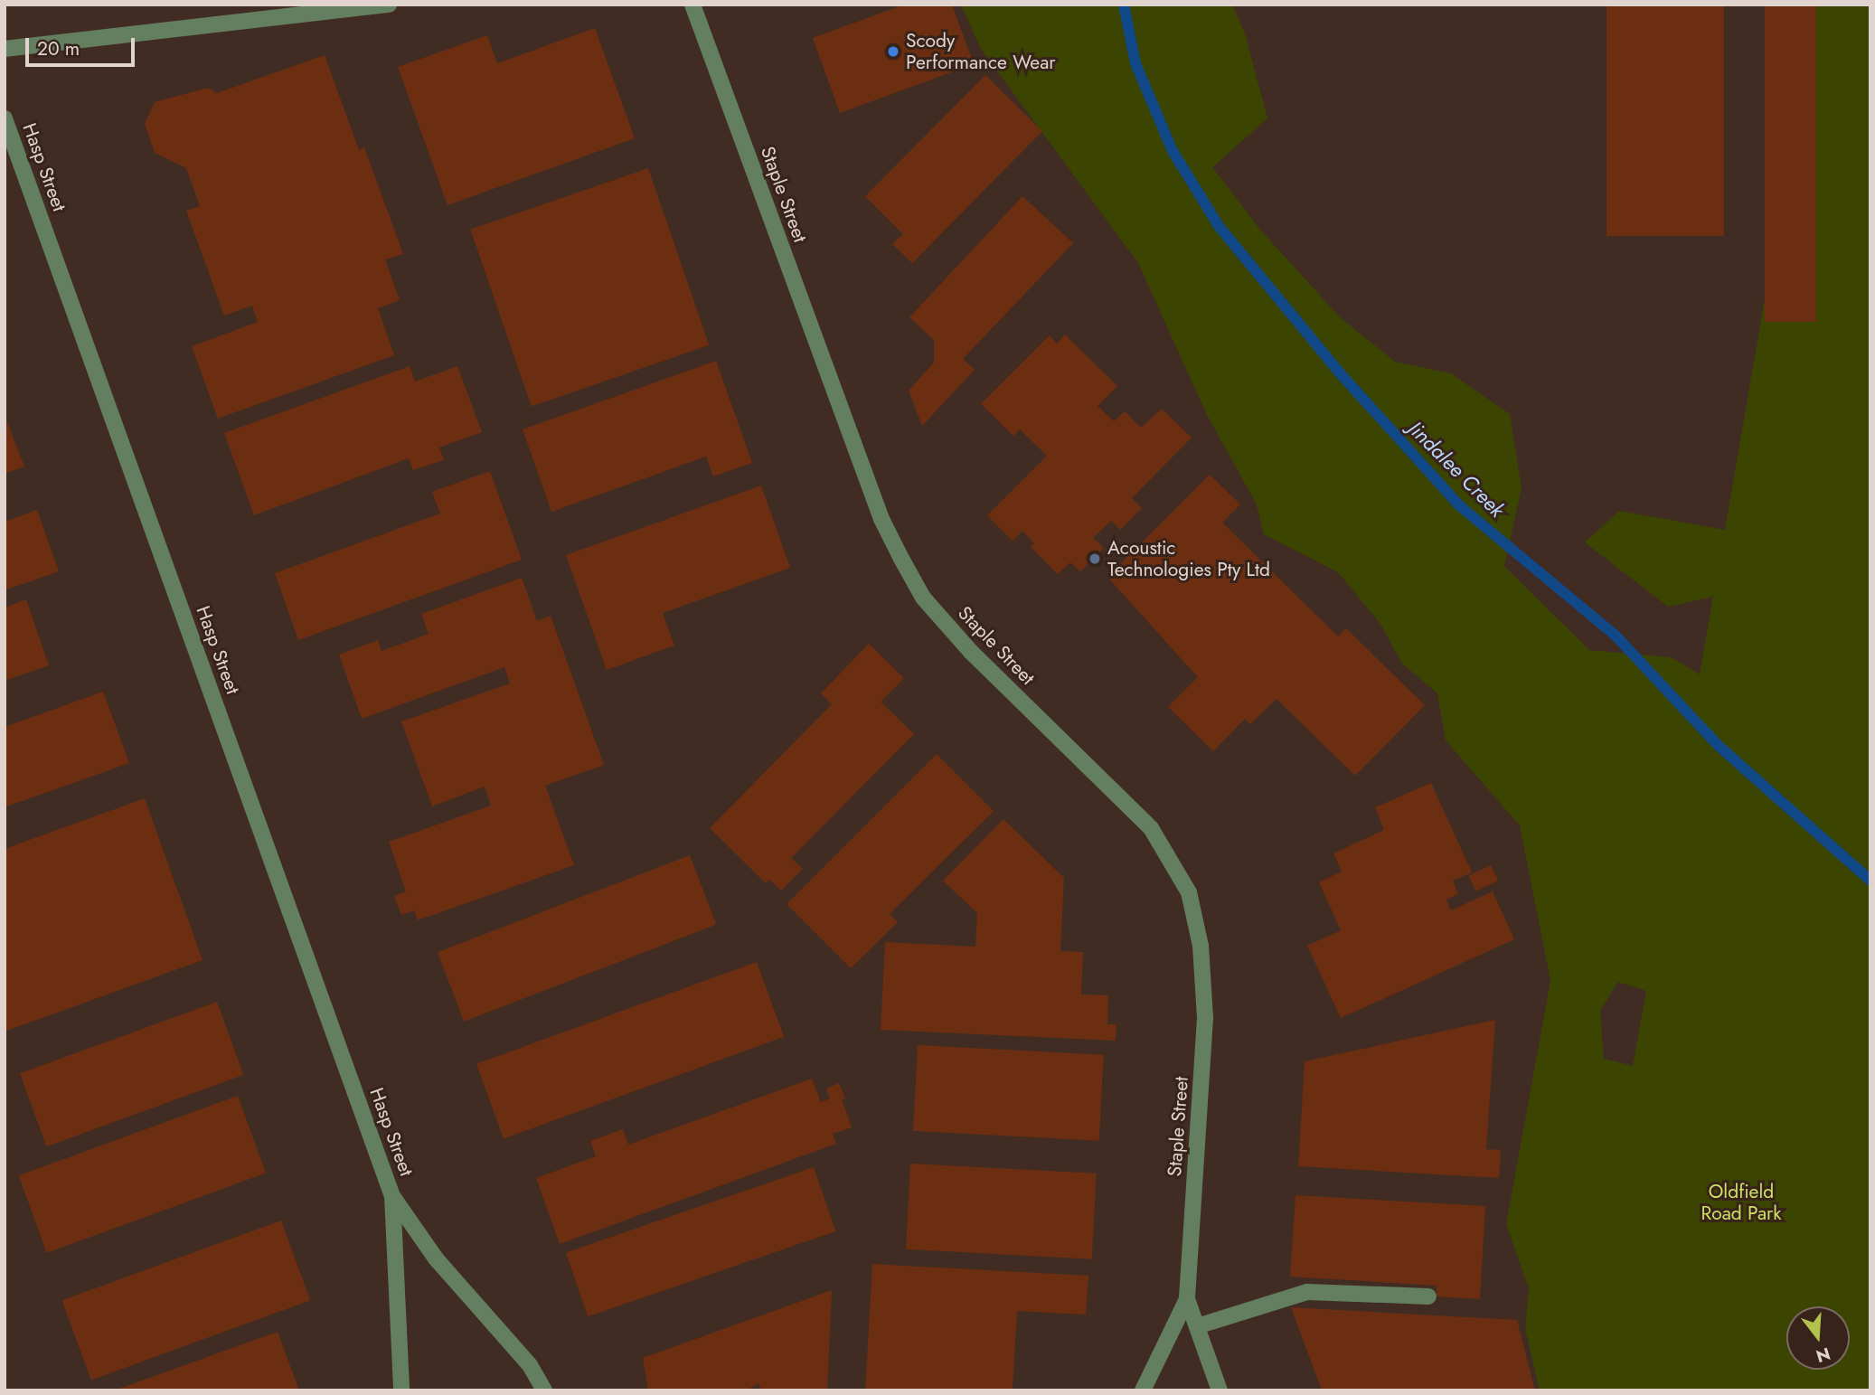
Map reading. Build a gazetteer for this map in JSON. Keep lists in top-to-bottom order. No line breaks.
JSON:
{"streets":{"street":["Hasp Street","Staple Street"]},"water":["Jindalee Creek"],"parks":["Oldfield Road Park"],"places":["Scody Performance Wear","Acoustic Technologies Pty Ltd"],"scale_bar":"20 m","north":"bottom"}
